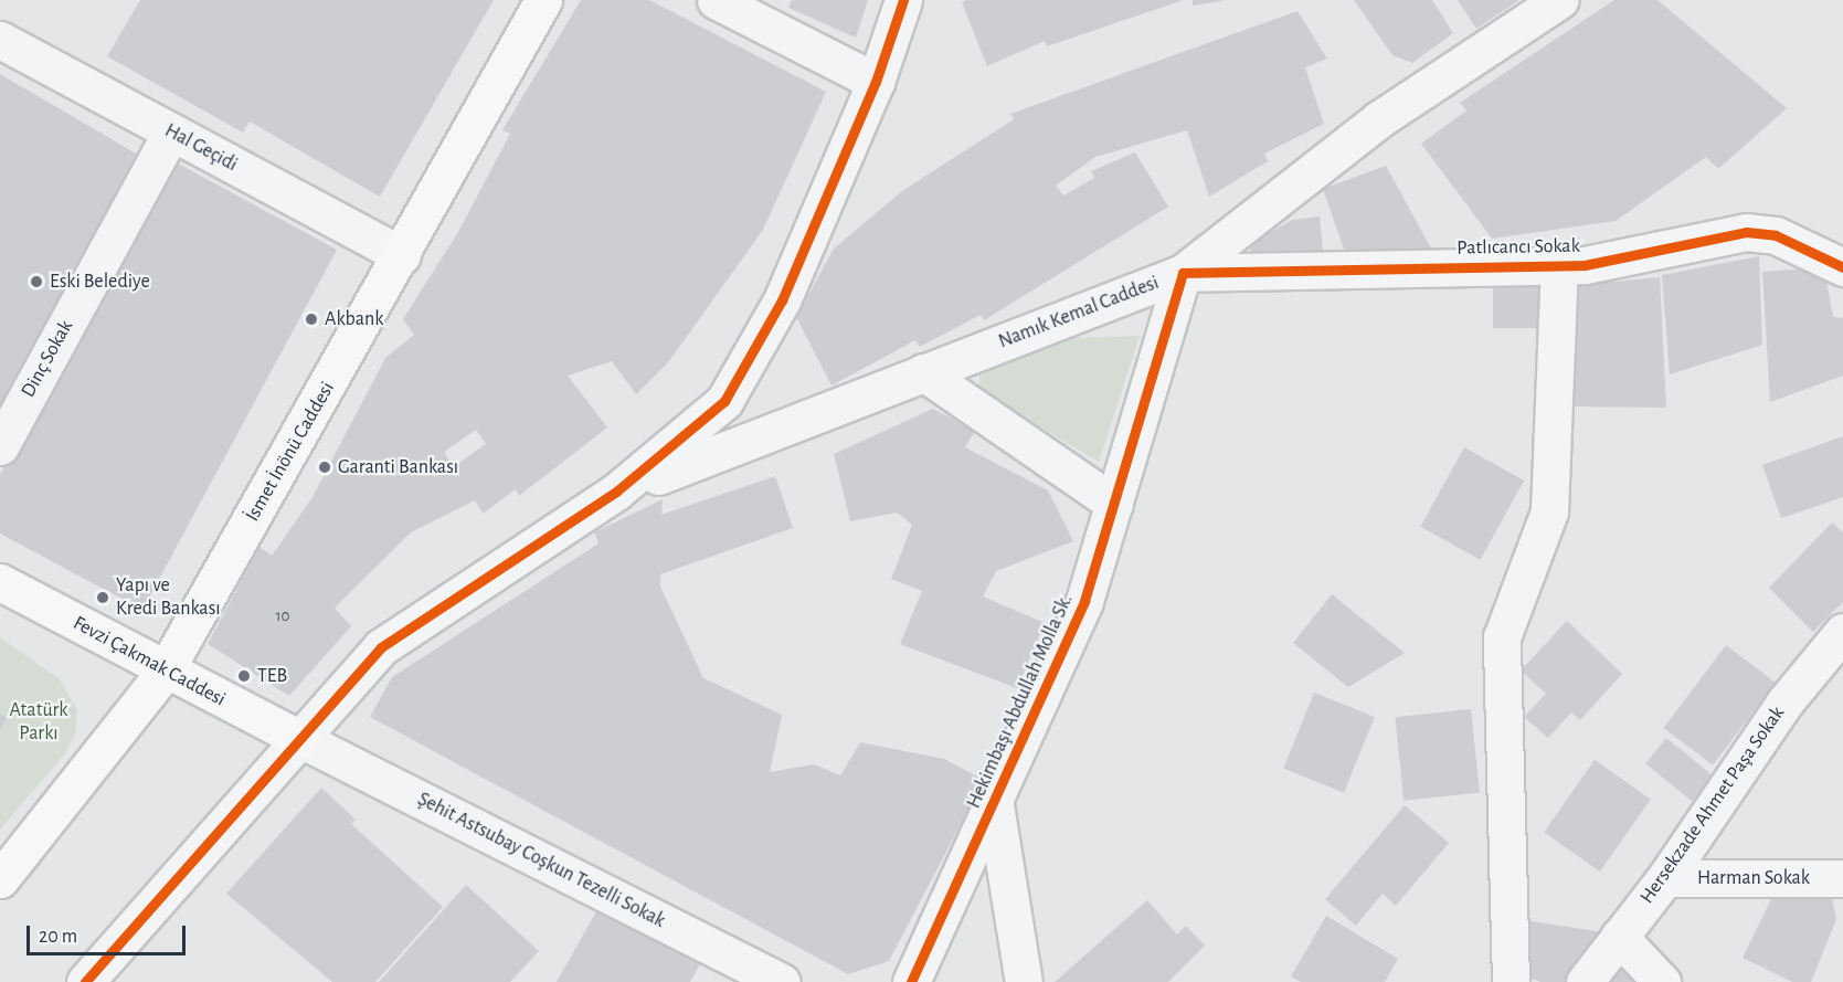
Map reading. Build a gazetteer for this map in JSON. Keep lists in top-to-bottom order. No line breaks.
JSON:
{"streets":{"main road":["İsmet İnönü Caddesi","Fevzi Çakmak Caddesi"],"street":["Hal Geçidi","Patlıcancı Sokak","Namık Kemal Caddesi","Dinç Sokak","Hekimbaşı Abdullah Molla Sk.","Hersekzade Ahmet Paşa Sokak","Şehit Astsubay Coşkun Tezelli Sokak","Harman Sokak"]},"crossings":[["Hal Geçidi","Dinç Sokak"],["Hal Geçidi","İsmet İnönü Caddesi"],["Patlıcancı Sokak","Namık Kemal Caddesi"],["Patlıcancı Sokak","Hekimbaşı Abdullah Molla Sk."],["Namık Kemal Caddesi","Hekimbaşı Abdullah Molla Sk."],["İsmet İnönü Caddesi","Fevzi Çakmak Caddesi"],["Fevzi Çakmak Caddesi","Şehit Astsubay Coşkun Tezelli Sokak"],["Hersekzade Ahmet Paşa Sokak","Harman Sokak"]],"parks":["Atatürk Parkı"],"places":["Eski Belediye","Akbank","Garanti Bankası","Yapı ve Kredi Bankası","TEB"],"house_numbers":["10"],"scale_bar":"20 m"}
